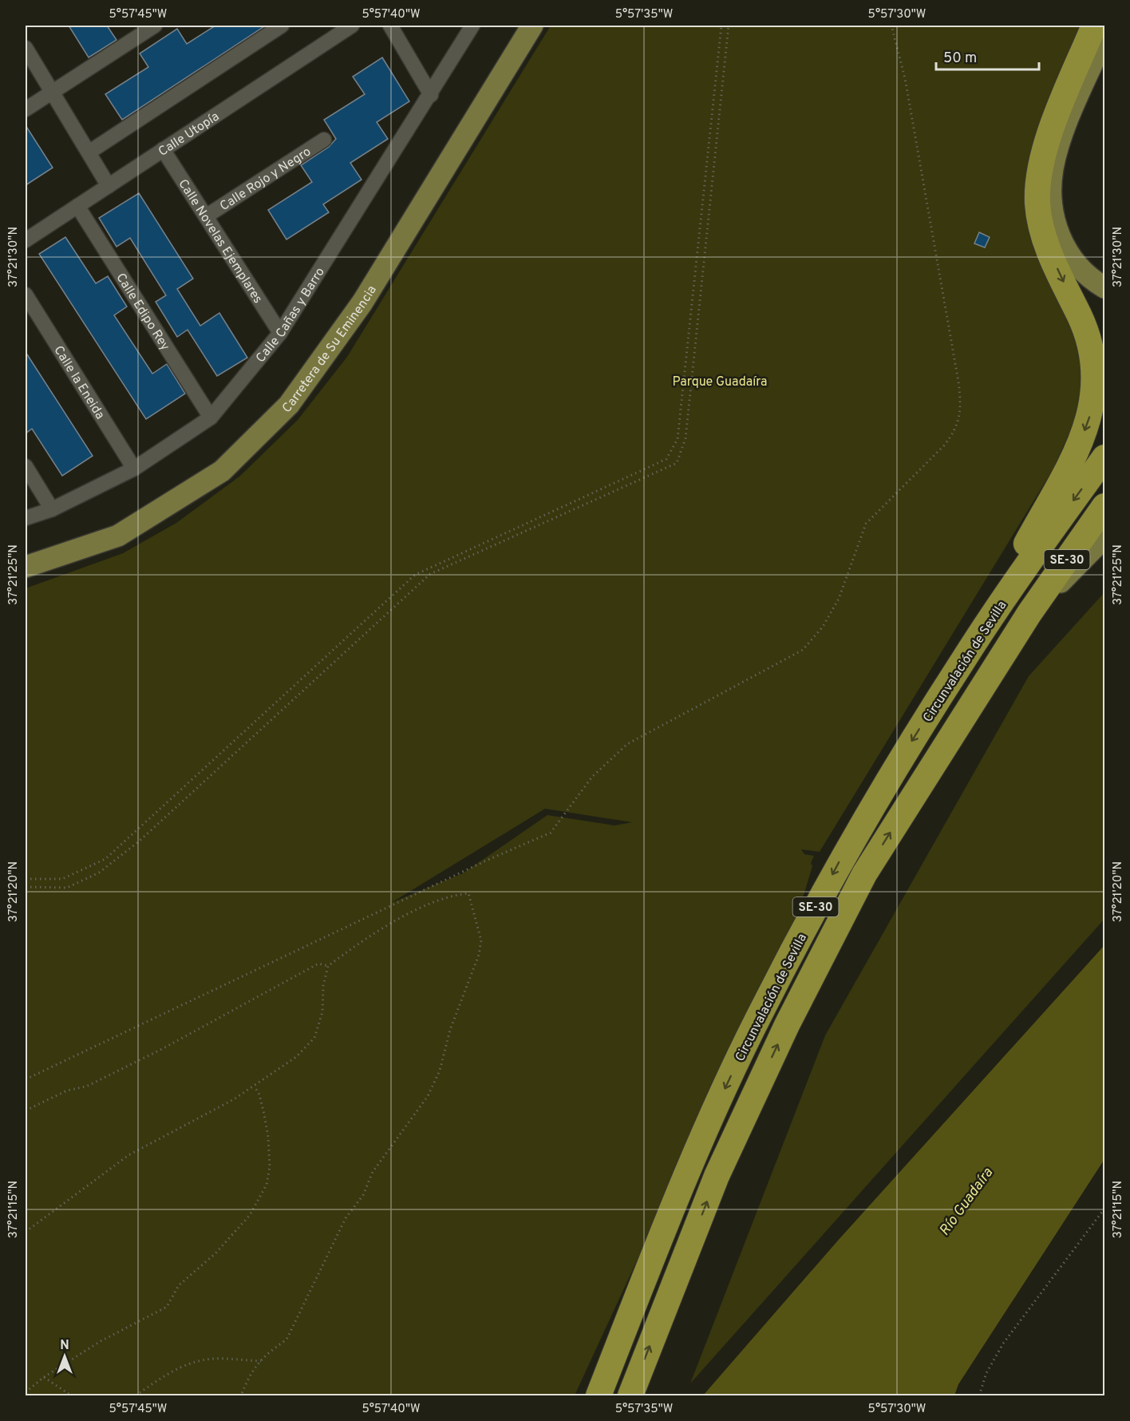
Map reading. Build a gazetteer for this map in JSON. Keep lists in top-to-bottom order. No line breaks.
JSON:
{"streets":{"highway":["SE-30","Circunvalación de Sevilla"],"main road":["Carretera de Su Eminencia"],"street":["Calle Utopía","Calle Rojo y Negro","Calle Novelas Ejemplares","Calle Edipo Rey","Calle Cañas y Barro","Calle la Eneida"]},"crossings":[["Calle Utopía","Calle Novelas Ejemplares"],["Calle Utopía","Calle Edipo Rey"],["Calle Rojo y Negro","Calle Novelas Ejemplares"],["Calle Novelas Ejemplares","Calle Cañas y Barro"],["Calle Edipo Rey","Calle Cañas y Barro"],["Calle Cañas y Barro","Calle la Eneida"]],"water":["Río Guadaíra"],"parks":["Parque Guadaíra"],"scale_bar":"50 m","north":"top","coordinates":["5°57'45\"W","5°57'40\"W","5°57'35\"W","5°57'30\"W","37°21'30\"N","37°21'25\"N","37°21'20\"N","37°21'15\"N"]}
